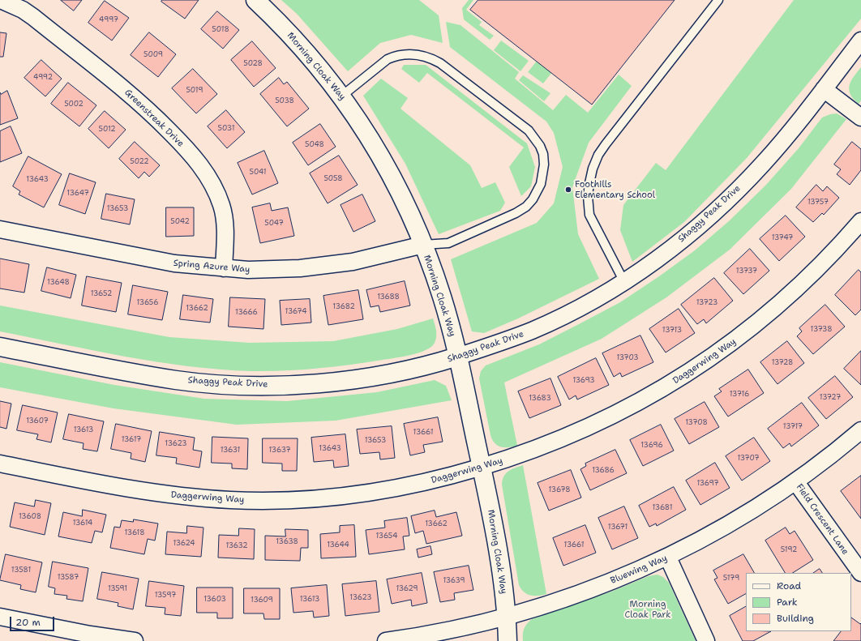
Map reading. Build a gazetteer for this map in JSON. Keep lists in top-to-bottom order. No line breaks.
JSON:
{"streets":{"street":["Morning Cloak Way","Greenstreak Drive","Shaggy Peak Drive","Spring Azure Way","Daggerwing Way","Field Crescent Lane","Bluewing Way"]},"crossings":[["Morning Cloak Way","Shaggy Peak Drive"],["Morning Cloak Way","Spring Azure Way"],["Morning Cloak Way","Daggerwing Way"],["Morning Cloak Way","Bluewing Way"],["Greenstreak Drive","Spring Azure Way"],["Field Crescent Lane","Bluewing Way"]],"parks":["Morning Cloak Park"],"places":["Foothills Elementary School"],"house_numbers":["4997","5018","5009","5028","4992","5019","5038","5002","5031","5012","5048","5022","5041","5058","13643","13647","13757","13653","5042","5047","13747","13737","13648","13652","13688","13656","13723","13682","13662","13674","13666","13738","13713","13703","13728","13693","13716","13727","13683","13607","13708","13717","13613","13661","13617","13653","13623","13696","13643","13631","13637","13707","13686","13697","13678","13681","13608","13614","13662","13671","13618","13654","13638","13624","13644","13661","13632","5192","13581","13587","5179","13639","13591","13629","13597","13623","13603","13613","13609"],"legend":["Road","Park","Building"],"scale_bar":"20 m"}
